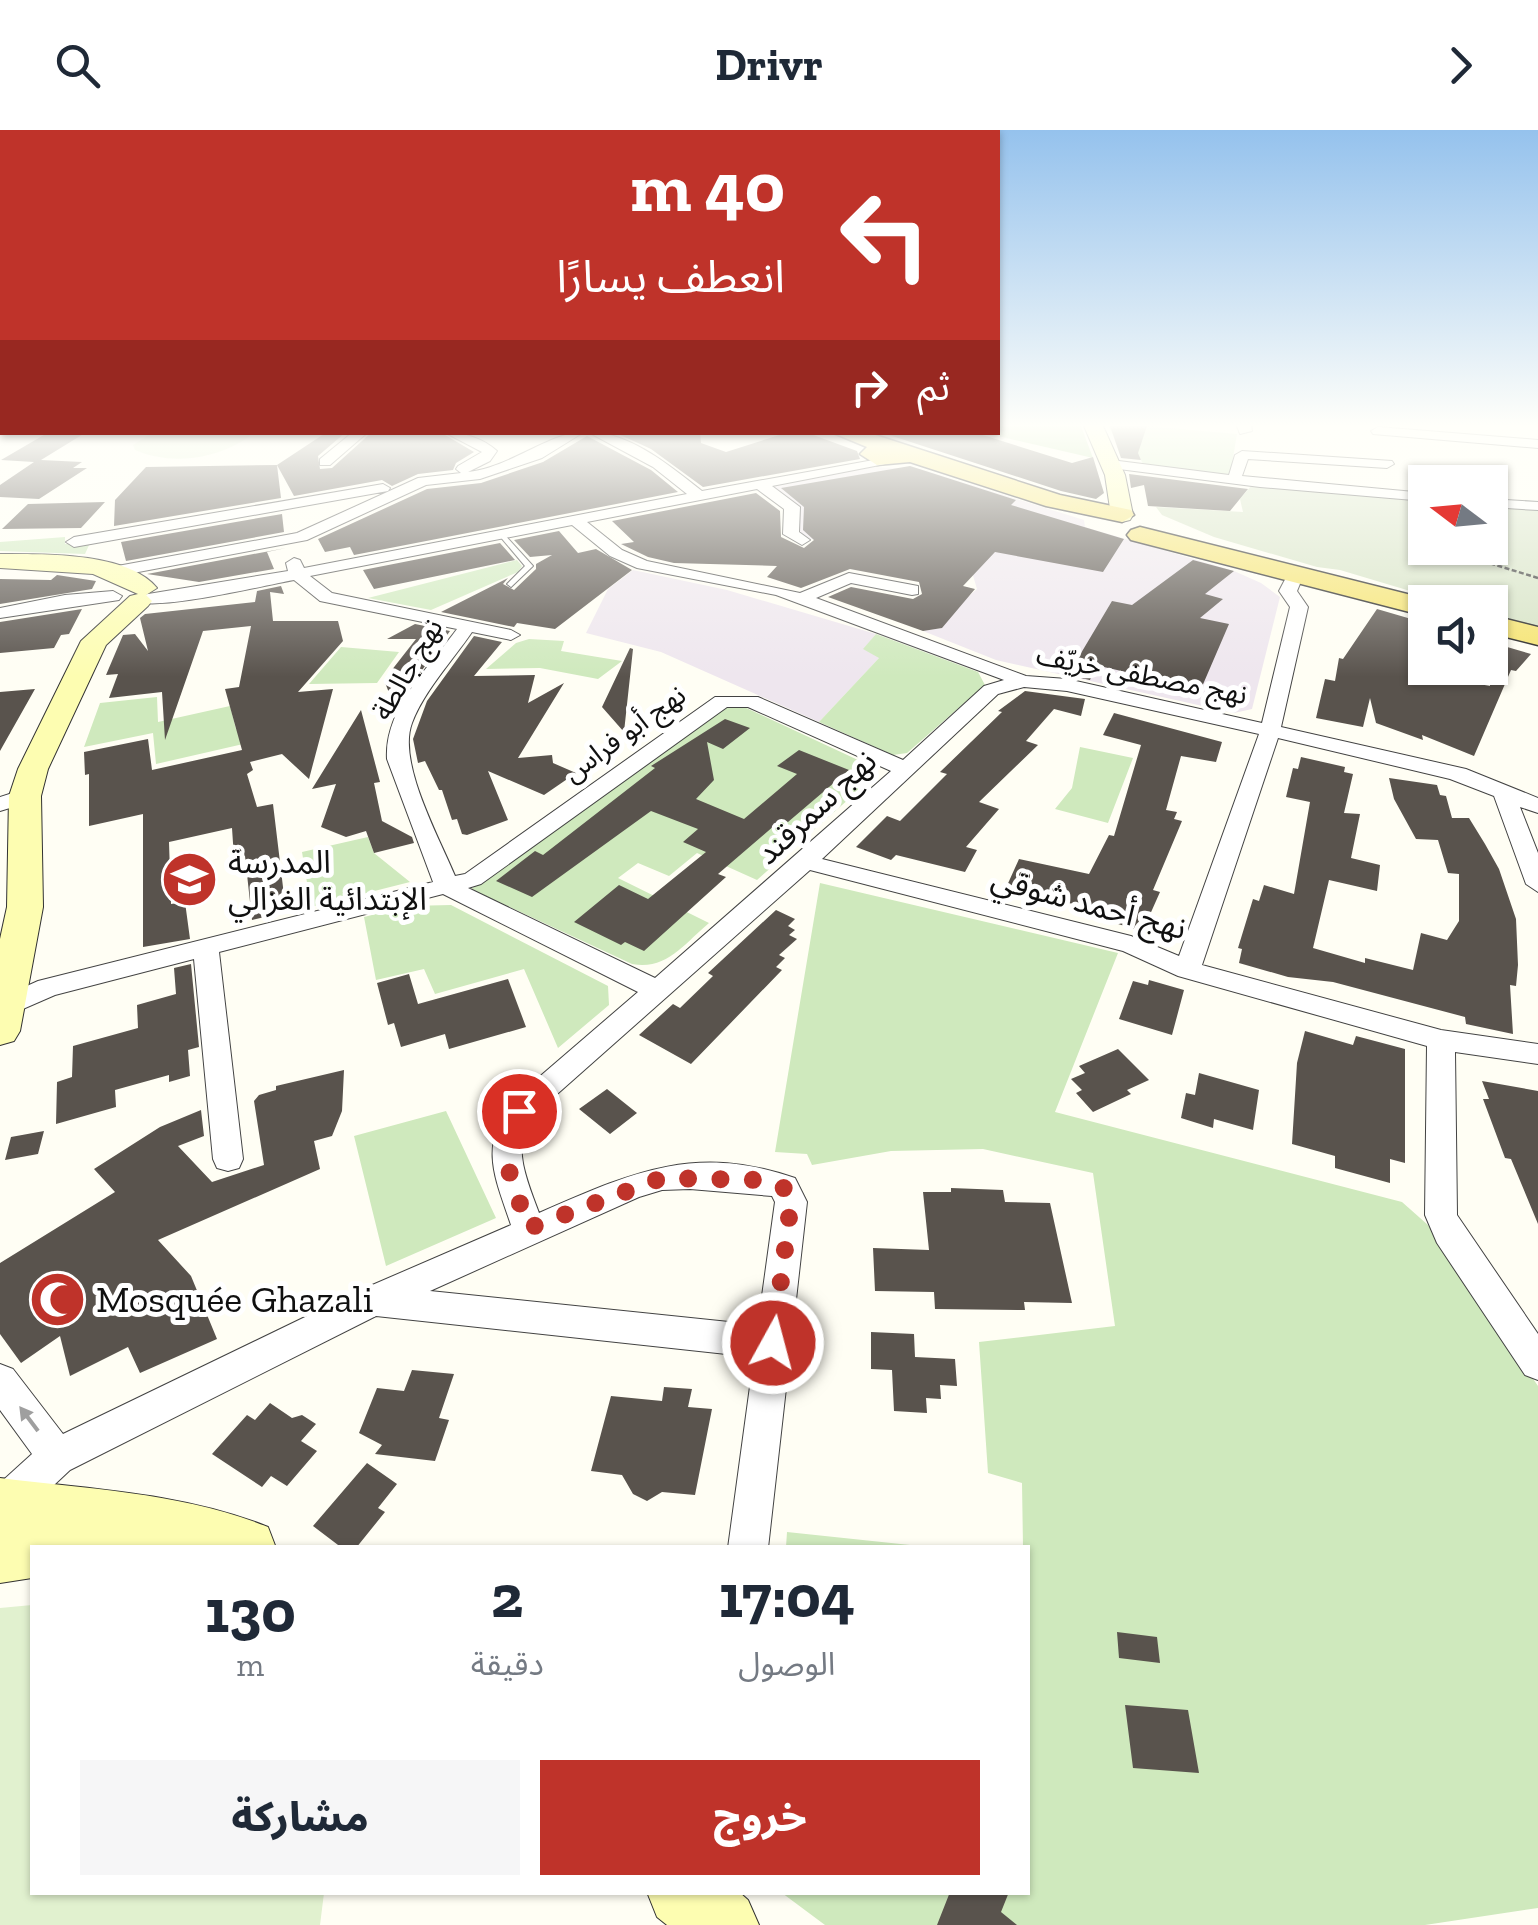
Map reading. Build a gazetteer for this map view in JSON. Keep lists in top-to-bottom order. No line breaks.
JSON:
{"streets":{"street":["نهج جالطة","نهج مصطفى خريّف","نهج أبو فراس","نهج سمرقند","نهج أحمد شوقي"]},"crossings":[["نهج جالطة","نهج أبو فراس"],["نهج مصطفى خريّف","نهج سمرقند"],["نهج مصطفى خريّف","نهج أحمد شوقي"],["نهج أبو فراس","نهج سمرقند"],["نهج سمرقند","نهج أحمد شوقي"]],"places":{"school or university":["المدرسة الإبتدائية الغزالي"],"mosque":["Mosquée Ghazali"]},"north":"left","page":{"header":"Drivr","turn":["40 m","انعطف يسارًا"],"then":"ثم","eta":["17:04","الوصول","2","دقيقة","130","m"],"buttons":["خروج","مشاركة"]}}
